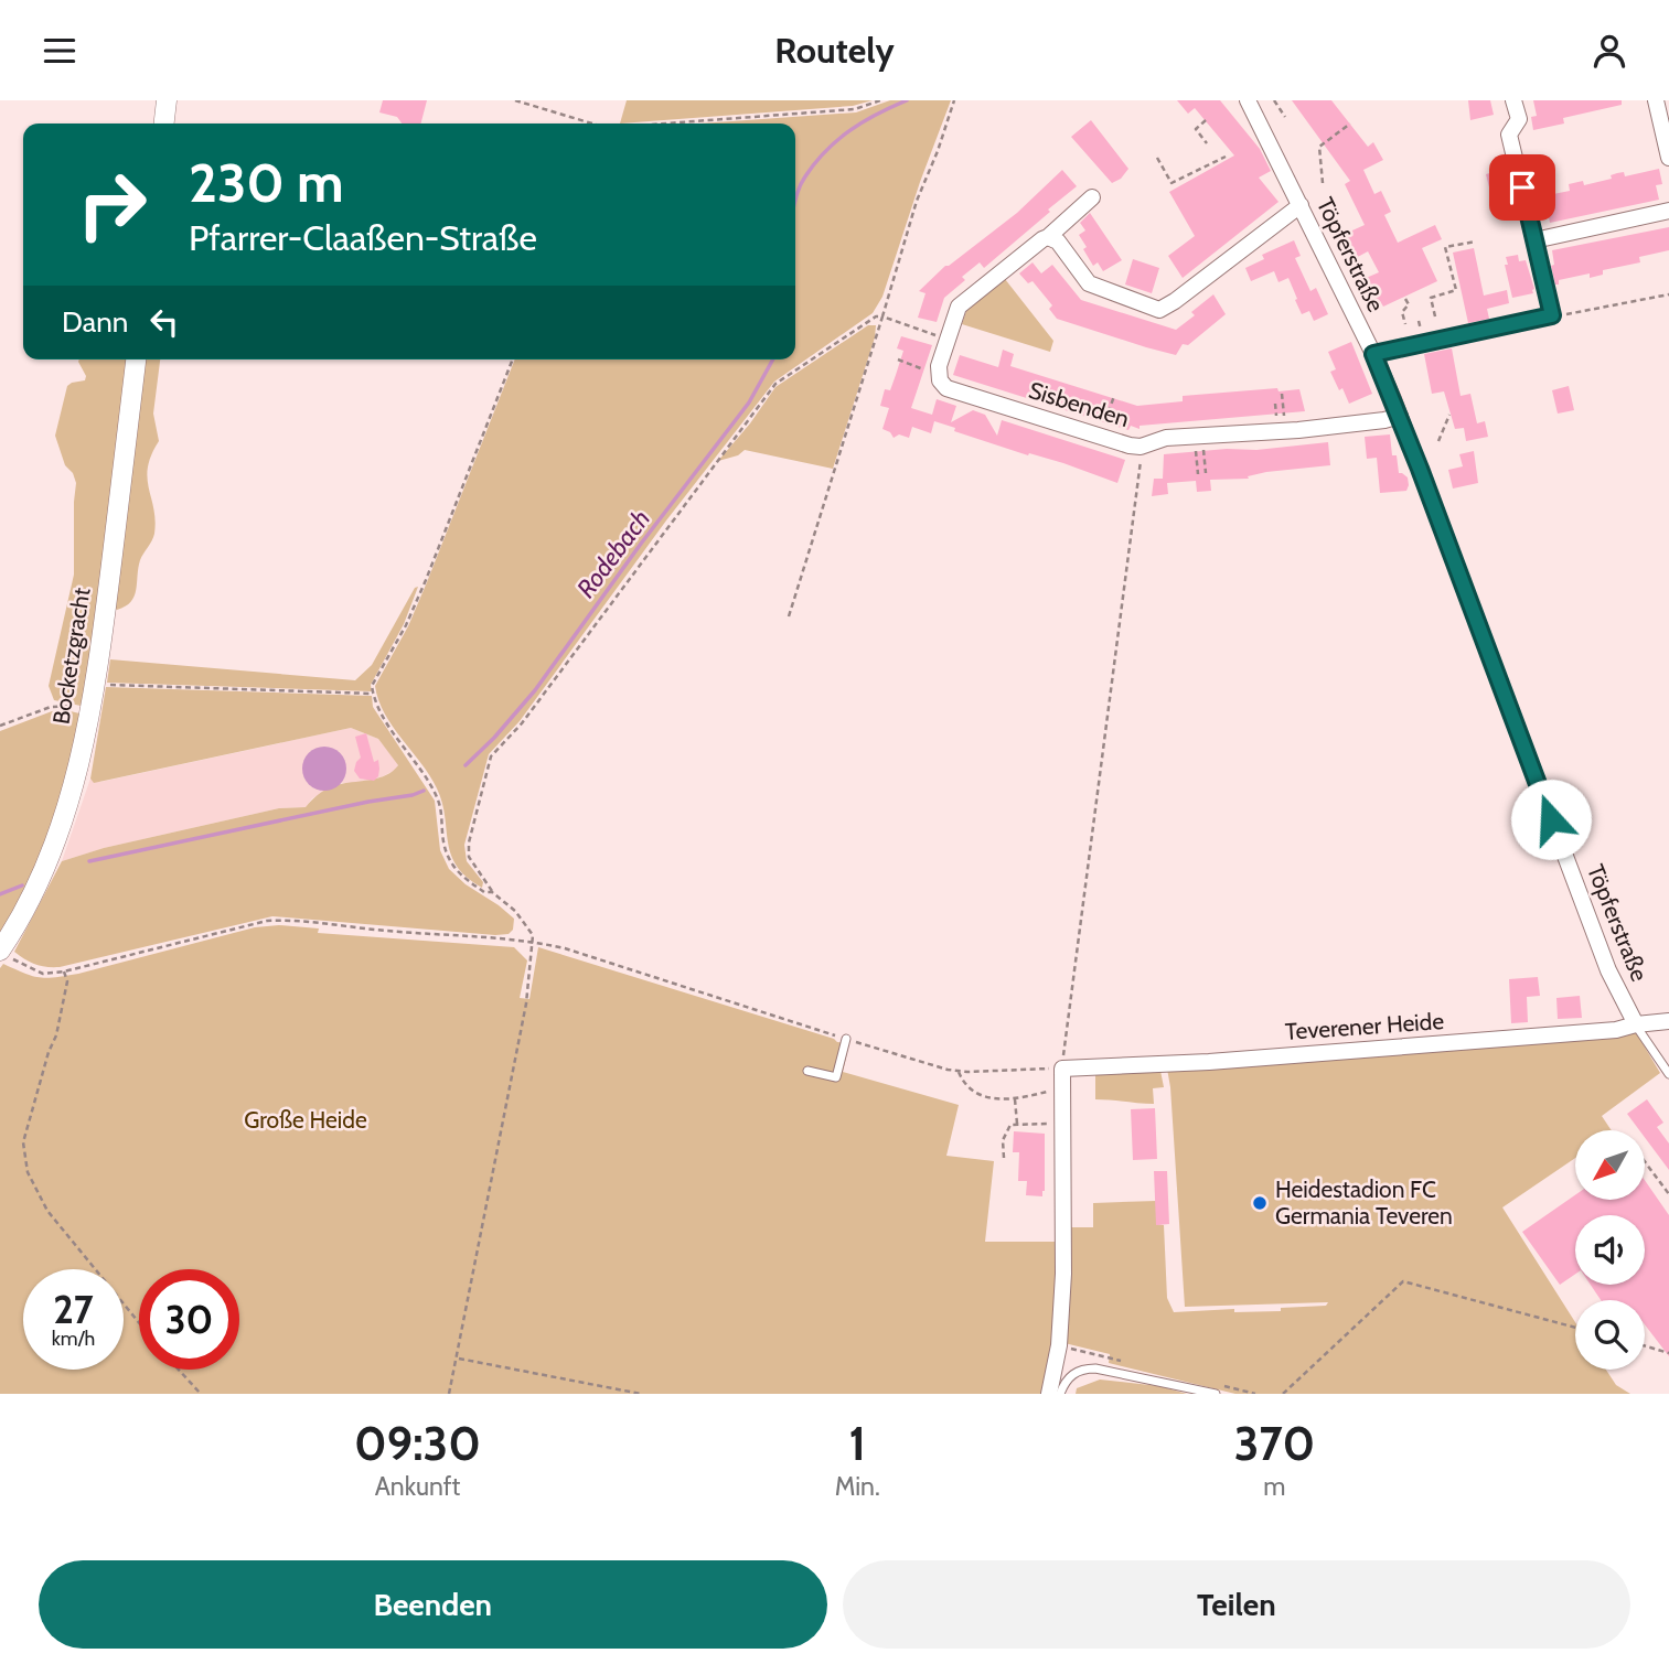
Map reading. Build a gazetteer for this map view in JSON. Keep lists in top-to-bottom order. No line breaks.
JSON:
{"streets":{"street":["Töpferstraße","Sisbenden","Bocketzgracht","Teverener Heide"]},"crossings":[["Töpferstraße","Sisbenden"],["Töpferstraße","Teverener Heide"]],"water":["Rodebach"],"parks":["Große Heide"],"places":["Heidestadion FC Germania Teveren"],"north":"bottom left","page":{"header":"Routely","turn":["230 m","Pfarrer-Claaßen-Straße"],"then":"Dann","speed":"27 km/h","limit":"30","eta":["09:30","Ankunft","1","Min.","370","m"],"buttons":["Beenden","Teilen"]}}
